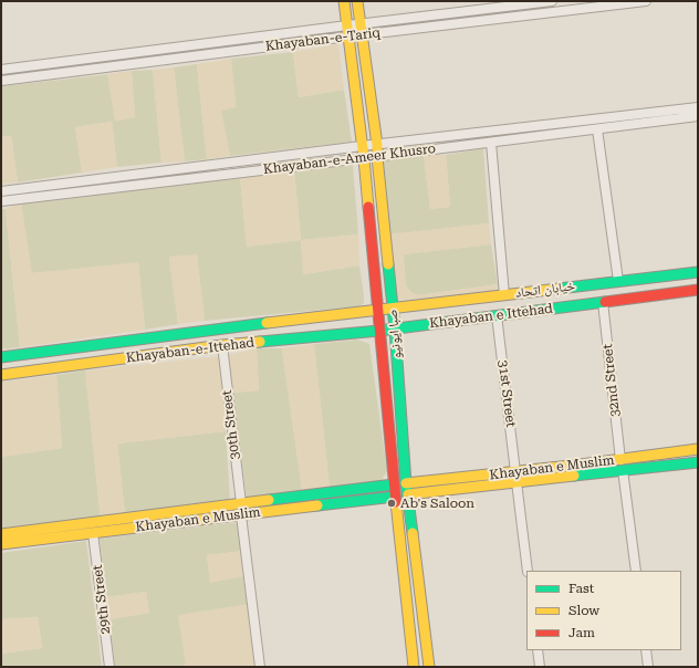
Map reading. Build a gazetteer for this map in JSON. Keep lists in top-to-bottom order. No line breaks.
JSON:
{"streets":{"main road":["خیابان اتحاد","Khayaban e Ittehad","صبا ایونیو","Khayaban-e-Ittehad","Khayaban e Muslim"],"street":["Khayaban-e-Tariq","Khayaban-e-Ameer Khusro","32nd Street","31st Street","30th Street","29th Street"]},"crossings":[["Khayaban-e-Tariq","صبا ایونیو"],["Khayaban-e-Ameer Khusro","صبا ایونیو"],["خیابان اتحاد","صبا ایونیو"],["Khayaban e Ittehad","صبا ایونیو"],["Khayaban e Ittehad","Khayaban-e-Ittehad"],["Khayaban e Ittehad","32nd Street"],["Khayaban e Ittehad","31st Street"],["صبا ایونیو","Khayaban-e-Ittehad"],["صبا ایونیو","Khayaban e Muslim"],["Khayaban-e-Ittehad","30th Street"],["32nd Street","Khayaban e Muslim"],["31st Street","Khayaban e Muslim"],["30th Street","Khayaban e Muslim"],["Khayaban e Muslim","29th Street"]],"places":["Ab's Saloon"],"legend":["Fast","Slow","Jam"]}
